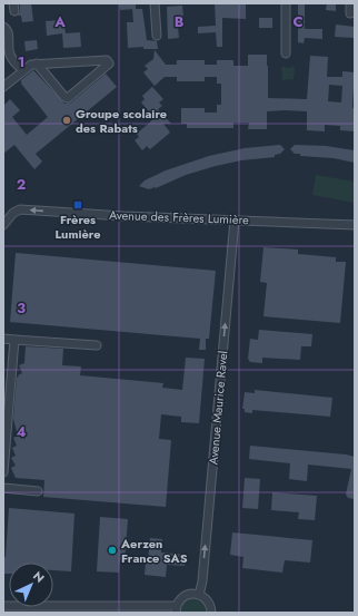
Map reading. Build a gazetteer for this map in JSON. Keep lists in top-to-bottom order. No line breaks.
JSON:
{"streets":{"street":["Avenue des Frères Lumière","Avenue Maurice Ravel"]},"crossings":[["Avenue des Frères Lumière","Avenue Maurice Ravel"]],"one_way":["Avenue des Frères Lumière","Avenue Maurice Ravel"],"places":{"other":["Groupe scolaire des Rabats","Aerzen France SAS"],"transit":["Frères Lumière"]},"north":"top right","grid":{"columns":["A","B","C"],"rows":["1","2","3","4"]}}
